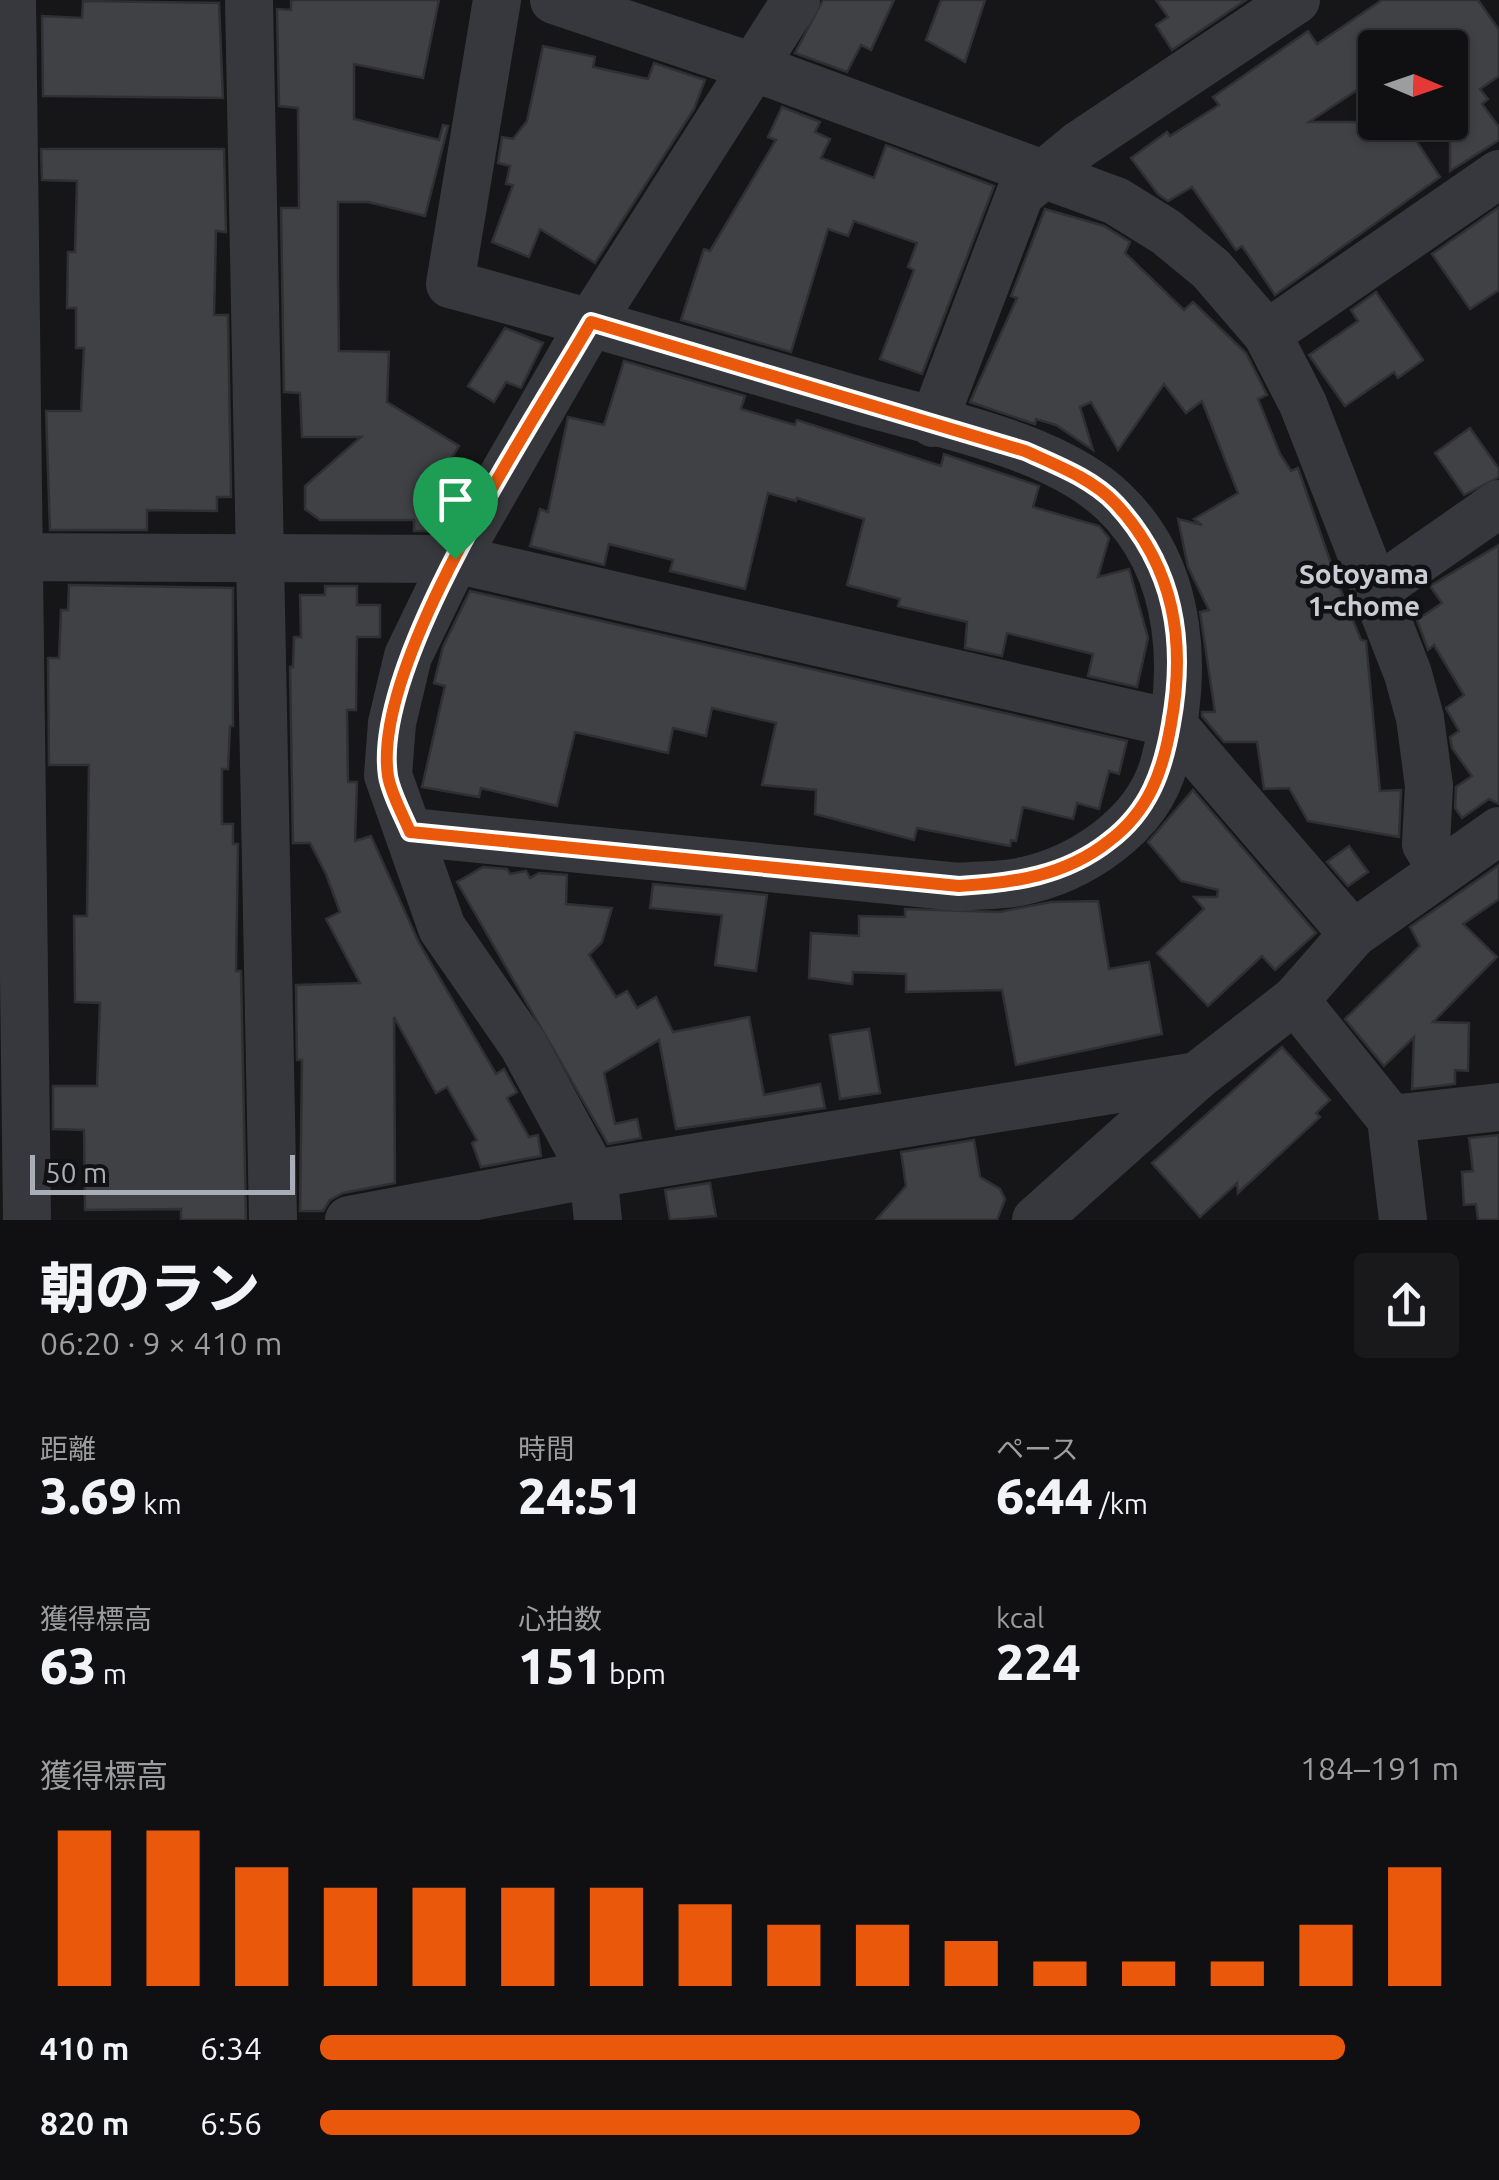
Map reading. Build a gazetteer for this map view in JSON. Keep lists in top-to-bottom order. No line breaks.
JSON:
{"districts":["Sotoyama 1-chome"],"scale_bar":"50 m","north":"right","page":{"scale":"50 m","heading":["朝のラン","06:20 · 9 × 410 m"],"stats":[["距離","3.69 km"],["時間","24:51"],["ペース","6:44 /km"],["獲得標高","63 m"],["心拍数","151 bpm"],["kcal","224"]],"chart":["獲得標高","184–191 m"],"list":[{"name":"410 m","note":"6:34"},{"name":"820 m","note":"6:56"}]}}
